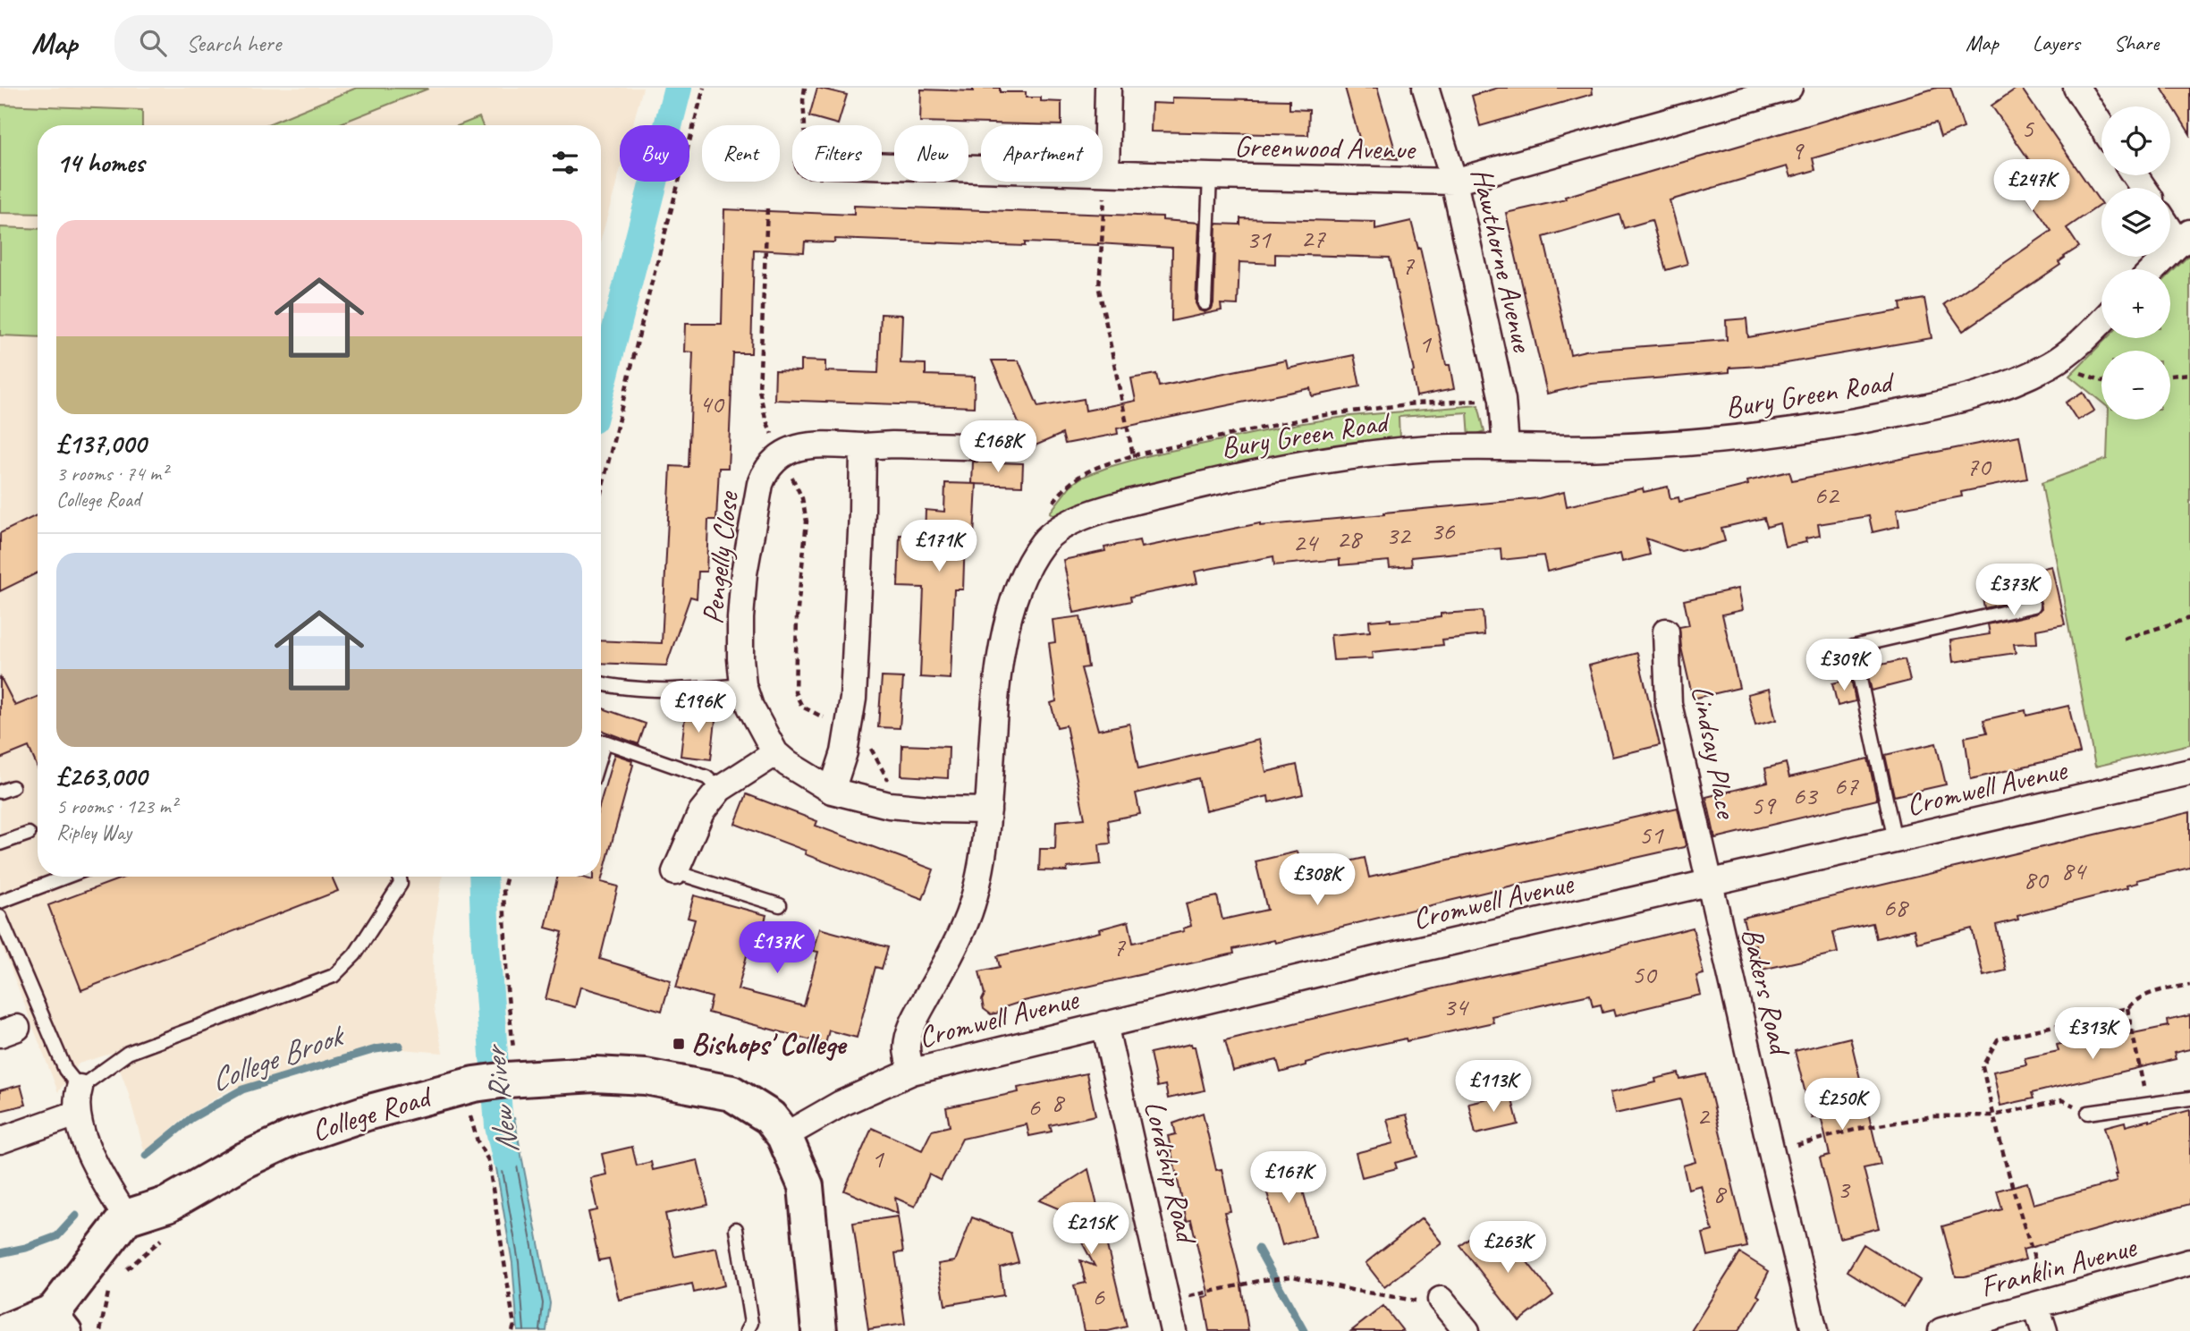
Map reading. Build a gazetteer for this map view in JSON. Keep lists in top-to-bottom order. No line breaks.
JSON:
{"streets":{"street":["Greenwood Avenue","Hawthorne Avenue","Bury Green Road","Pengelly Close","Lindsay Place","Cromwell Avenue","Bakers Road","College Road","Lordship Road","Franklin Avenue"]},"crossings":[["Greenwood Avenue","Hawthorne Avenue"],["Hawthorne Avenue","Bury Green Road"],["Bury Green Road","Pengelly Close"],["Bury Green Road","Cromwell Avenue"],["Lindsay Place","Cromwell Avenue"],["Lindsay Place","Bakers Road"],["Cromwell Avenue","Bakers Road"],["Cromwell Avenue","College Road"],["Cromwell Avenue","Lordship Road"]],"water":["College Brook","New River"],"places":{"transit":["Bishops' College"]},"house_numbers":["5","9","27","31","7","1","40","70","62","36","32","28","24","67","63","59","51","84","80","68","7","50","34","8","6","2","1","3","8","6"],"page":{"header":"Map","search":"Search here","nav":["Map","Layers","Share"],"map_buttons":["+","−"],"chip":["Buy","Rent","Filters","New","Apartment"],"heading":"14 homes","price":["£247K","£168K","£171K","£373K","£309K","£196K","£308K","£137K","£313K","£113K","£250K","£167K","£215K","£263K"],"list":[{"name":"£137,000","note":"3 rooms · 74 m² · College Road"},{"name":"£263,000","note":"5 rooms · 123 m² · Ripley Way"}]}}
